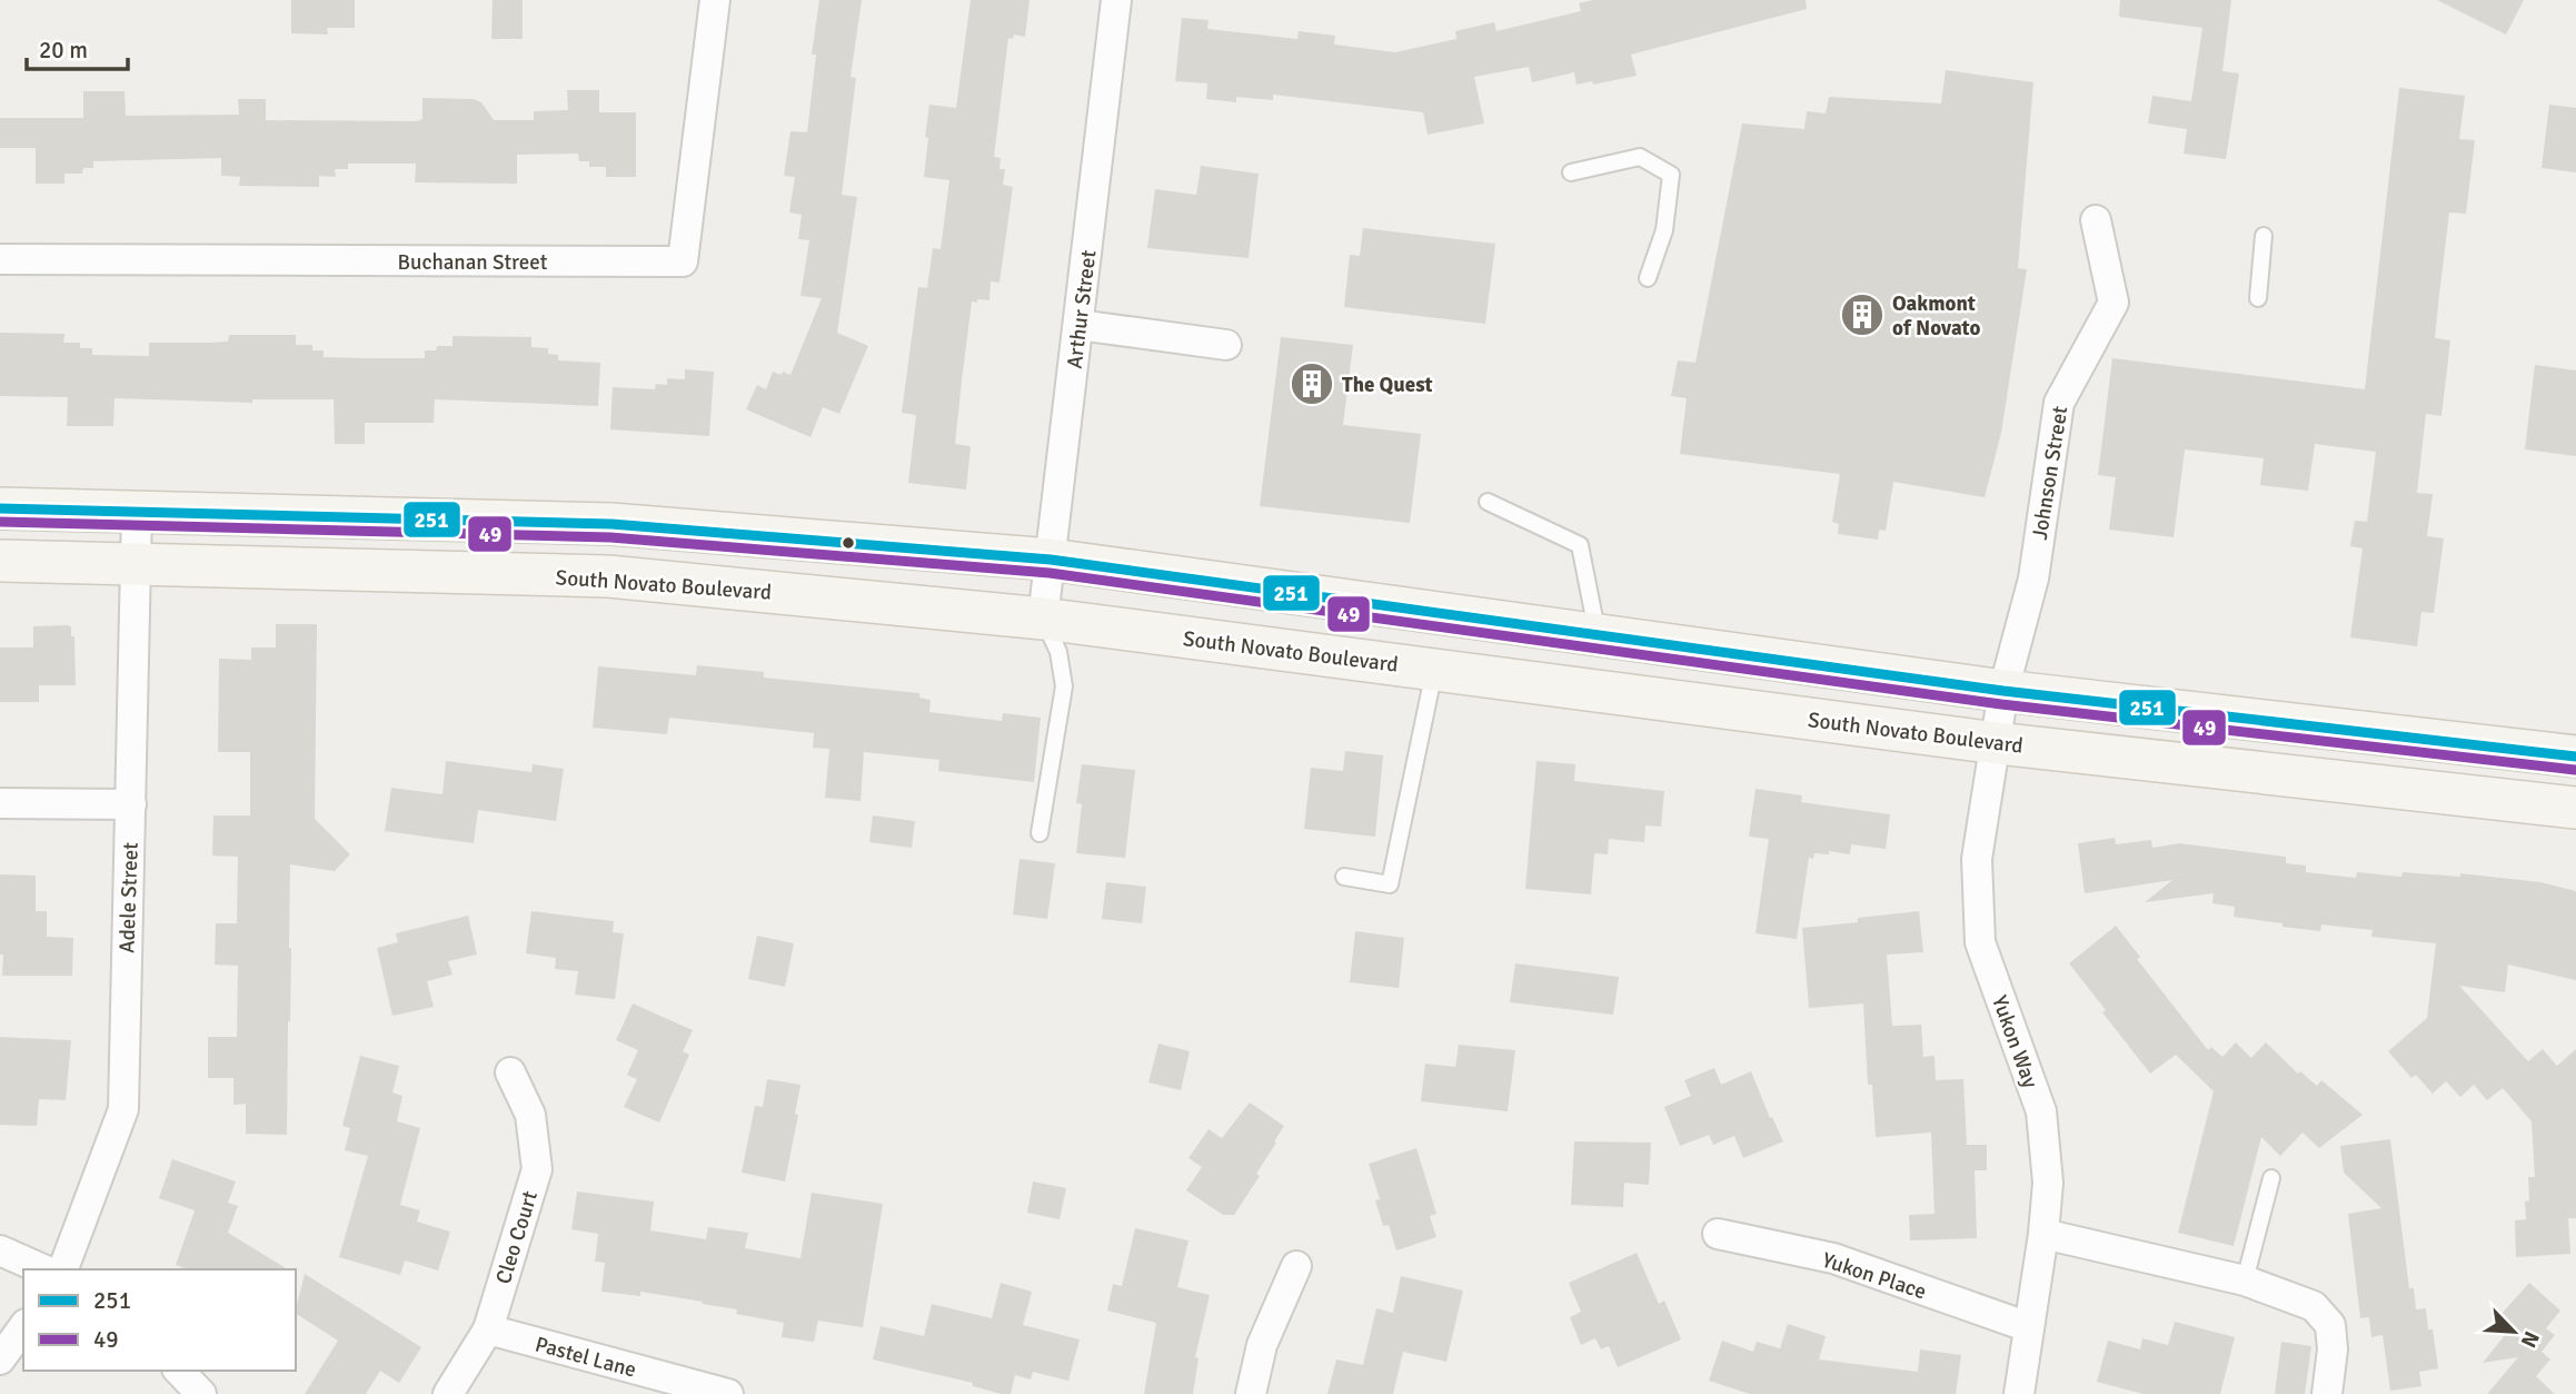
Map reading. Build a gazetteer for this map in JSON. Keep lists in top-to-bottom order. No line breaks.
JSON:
{"streets":{"main road":["South Novato Boulevard"],"street":["Buchanan Street","Arthur Street","Johnson Street","Adele Street","Yukon Way","Cleo Court","Yukon Place","Pastel Lane"]},"crossings":[["Arthur Street","South Novato Boulevard"],["Johnson Street","Yukon Way"],["South Novato Boulevard","Adele Street"],["South Novato Boulevard","Yukon Way"],["Yukon Way","Yukon Place"],["Cleo Court","Pastel Lane"]],"places":{"building":["Oakmont of Novato","The Quest"]},"lines":["transit line 251","transit line 49"],"legend":["251","49"],"scale_bar":"20 m","north":"bottom right"}
